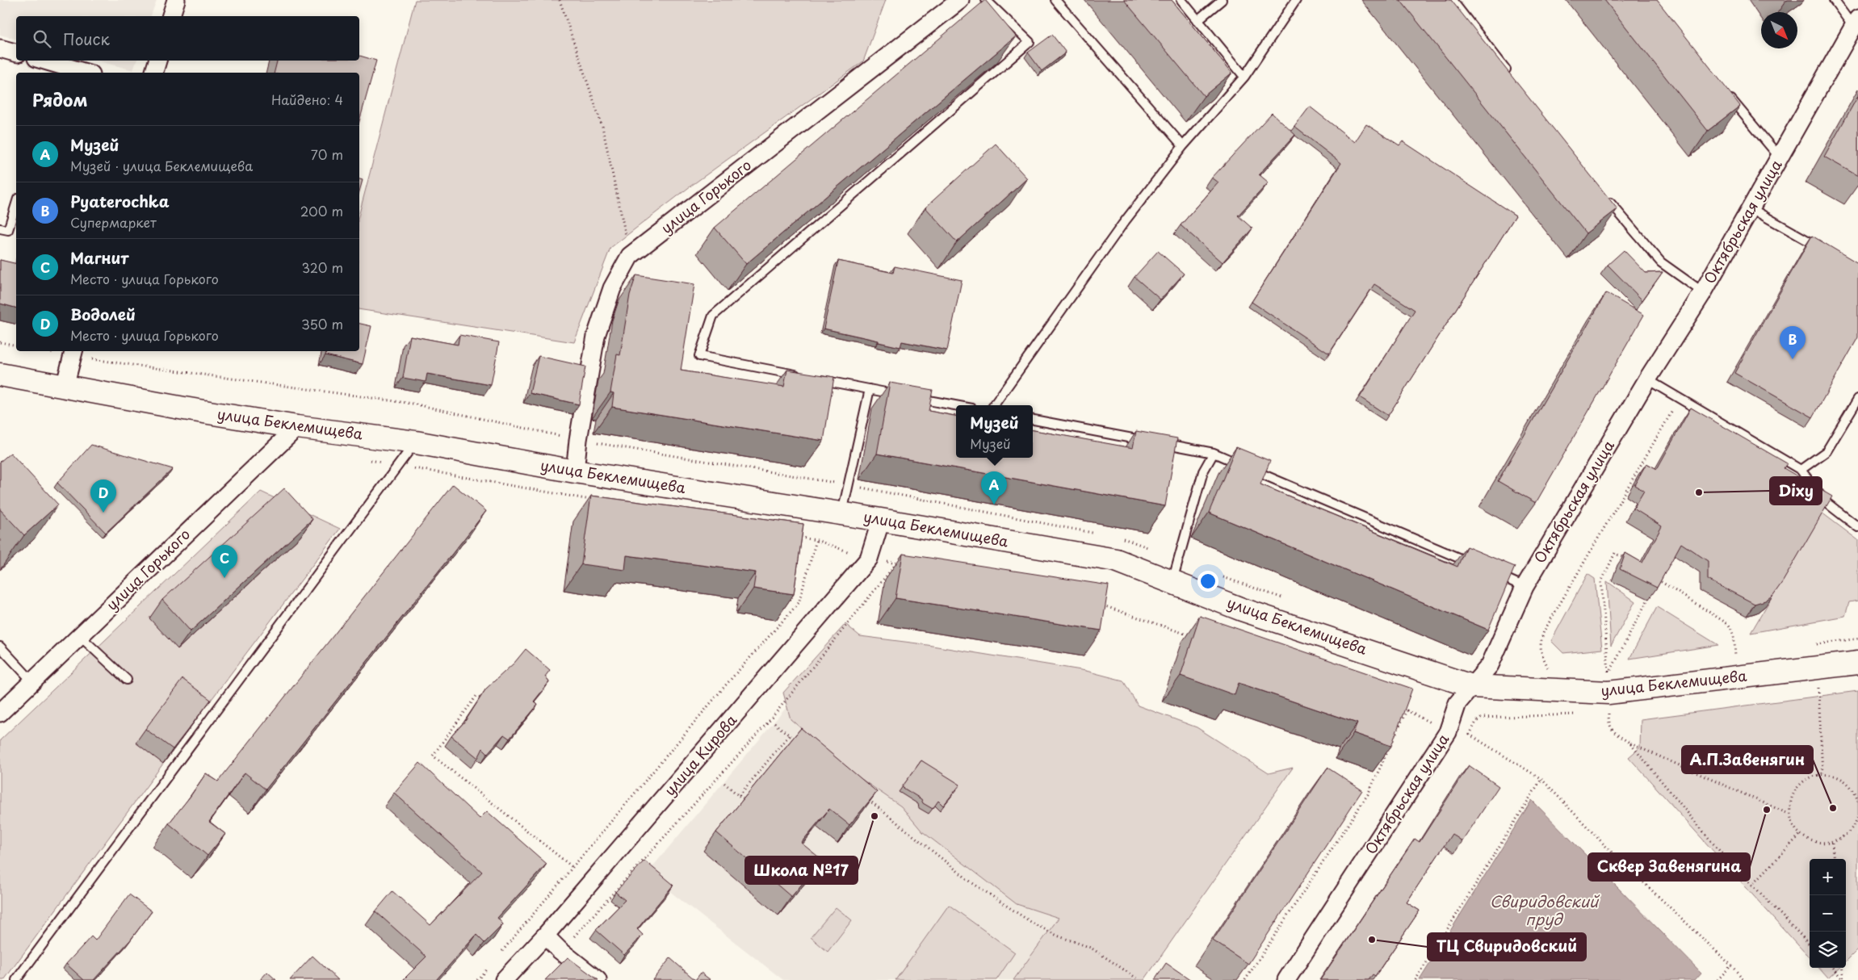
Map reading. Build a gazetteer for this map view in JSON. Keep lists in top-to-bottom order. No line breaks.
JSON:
{"streets":{"main road":["улица Беклемищева"],"street":["улица Горького","Октябрьская улица","улица Кирова"]},"crossings":[["улица Горького","улица Беклемищева"],["Октябрьская улица","улица Беклемищева"],["улица Беклемищева","улица Кирова"]],"water":["Свиридовский пруд"],"places":["Dixy","А.П.Завенягин","Сквер Завенягина","Школа №17","ТЦ Свиридовский"],"north":"bottom right","page":{"search":"Поиск","heading":["Рядом","Найдено: 4"],"list":[{"mark":"A","name":"Музей","note":"Музей · улица Беклемищева","value":"70 m"},{"mark":"B","name":"Pyaterochka","note":"Супермаркет","value":"200 m"},{"mark":"C","name":"Магнит","note":"Место · улица Горького","value":"320 m"},{"mark":"D","name":"Водолей","note":"Место · улица Горького","value":"350 m"}],"pins":["B","A","D","C"],"popup":["Музей","Музей"],"map_buttons":["+","−"]}}
